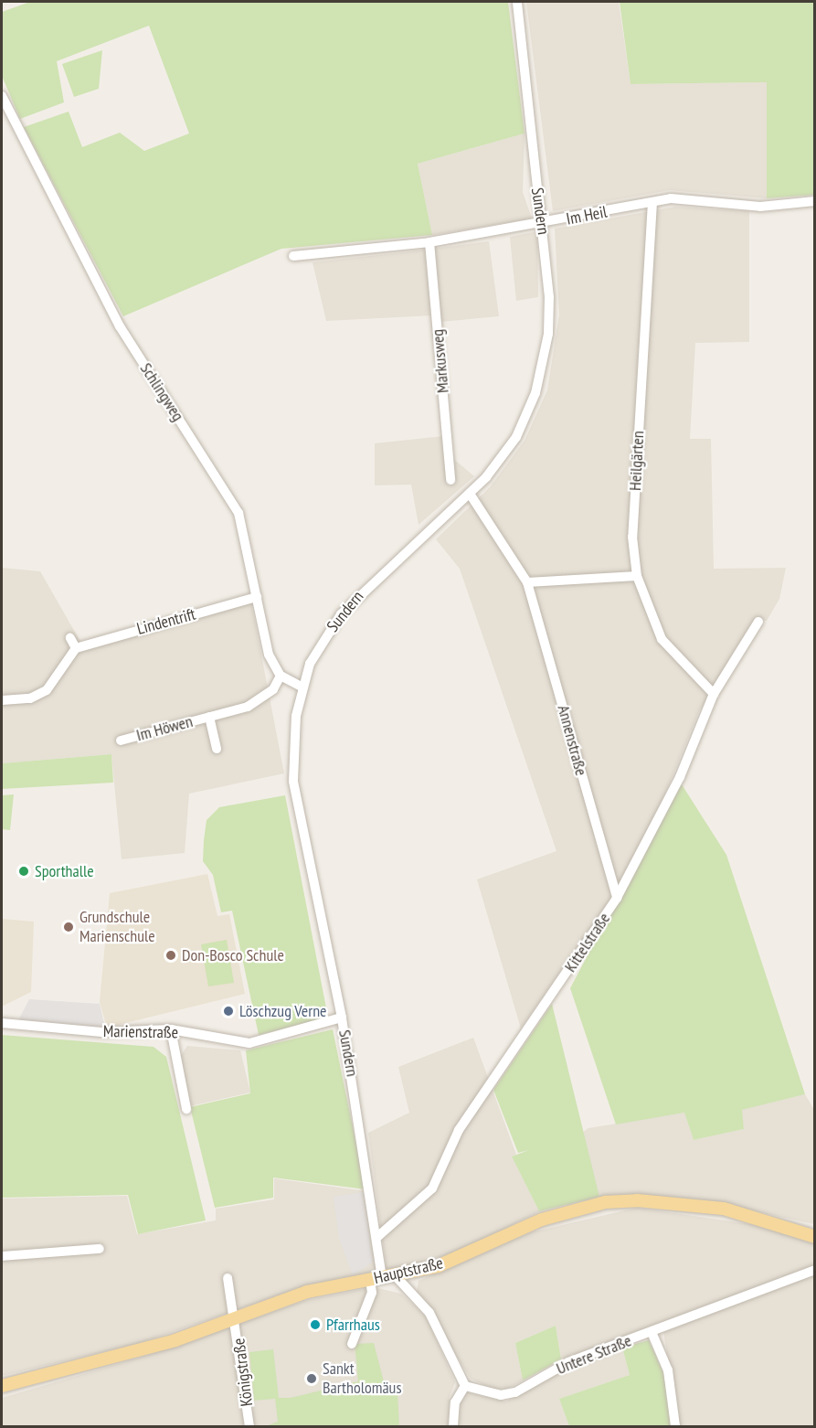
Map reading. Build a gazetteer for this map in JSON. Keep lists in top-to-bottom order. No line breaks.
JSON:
{"streets":{"main road":["Hauptstraße"],"street":["Sundern","Im Heil","Markusweg","Schlingweg","Heilgärten","Lindentrift","Im Höwen","Annenstraße","Kittelstraße","Marienstraße","Untere Straße","Königstraße"]},"crossings":[["Sundern","Im Heil"],["Sundern","Annenstraße"],["Sundern","Kittelstraße"],["Sundern","Marienstraße"],["Sundern","Hauptstraße"],["Im Heil","Markusweg"],["Im Heil","Heilgärten"],["Schlingweg","Lindentrift"],["Schlingweg","Im Höwen"],["Heilgärten","Kittelstraße"],["Annenstraße","Kittelstraße"],["Hauptstraße","Königstraße"]],"places":["Sporthalle","Grundschule Marienschule","Don-Bosco Schule","Löschzug Verne","Pfarrhaus","Sankt Bartholomäus"]}
